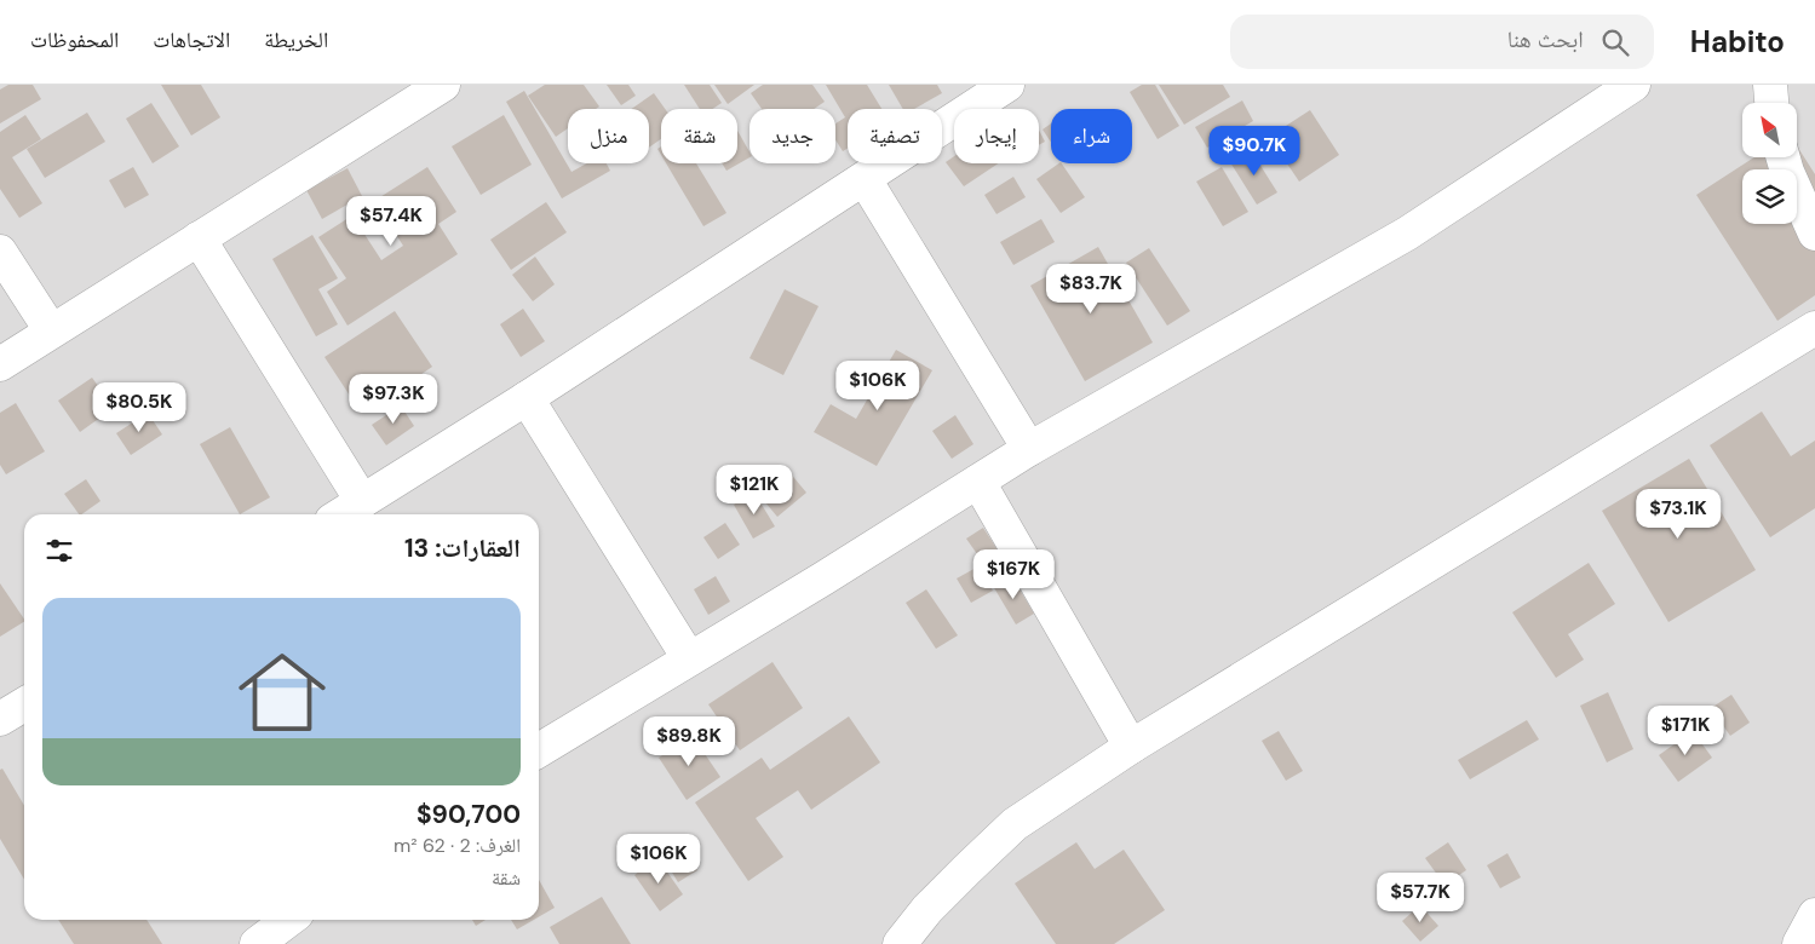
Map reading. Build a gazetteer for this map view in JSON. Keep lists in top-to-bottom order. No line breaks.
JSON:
{"north":"top left","page":{"header":"Habito","search":"ابحث هنا","nav":["الخريطة","الاتجاهات","المحفوظات"],"chip":["شراء","إيجار","تصفية","جديد","شقة","منزل"],"price":["$90.7K","$57.4K","$83.7K","$106K","$97.3K","$80.5K","$121K","$73.1K","$167K","$171K","$89.8K","$106K","$57.7K"],"heading":"العقارات: 13","list":[{"name":"$90,700","note":"الغرف: 2 · 62 m² · شقة"}]}}
